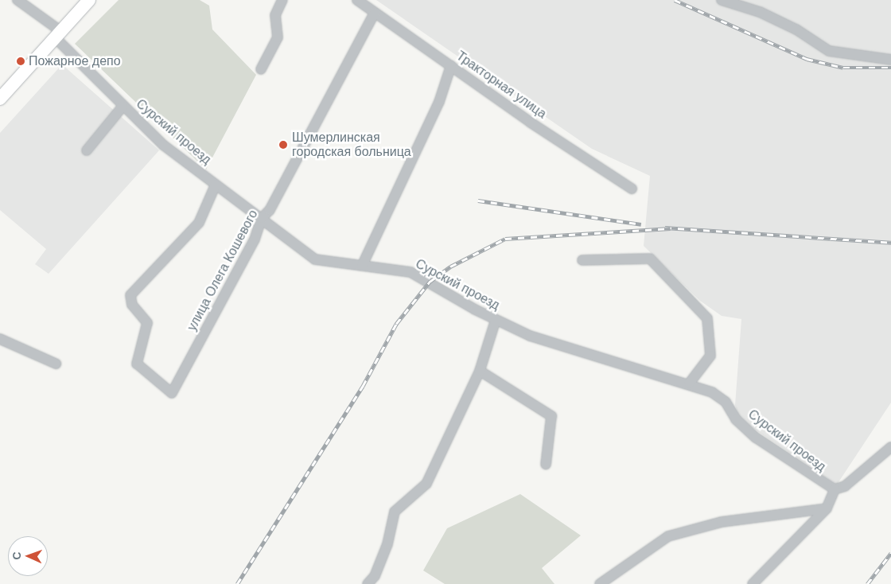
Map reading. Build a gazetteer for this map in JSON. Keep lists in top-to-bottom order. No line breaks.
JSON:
{"streets":{"street":["Тракторная улица","Сурский проезд","улица Олега Кошевого"]},"crossings":[["Тракторная улица","улица Олега Кошевого"],["Сурский проезд","улица Олега Кошевого"]],"places":["Пожарное депо","Шумерлинская городская больница"],"north":"left"}
